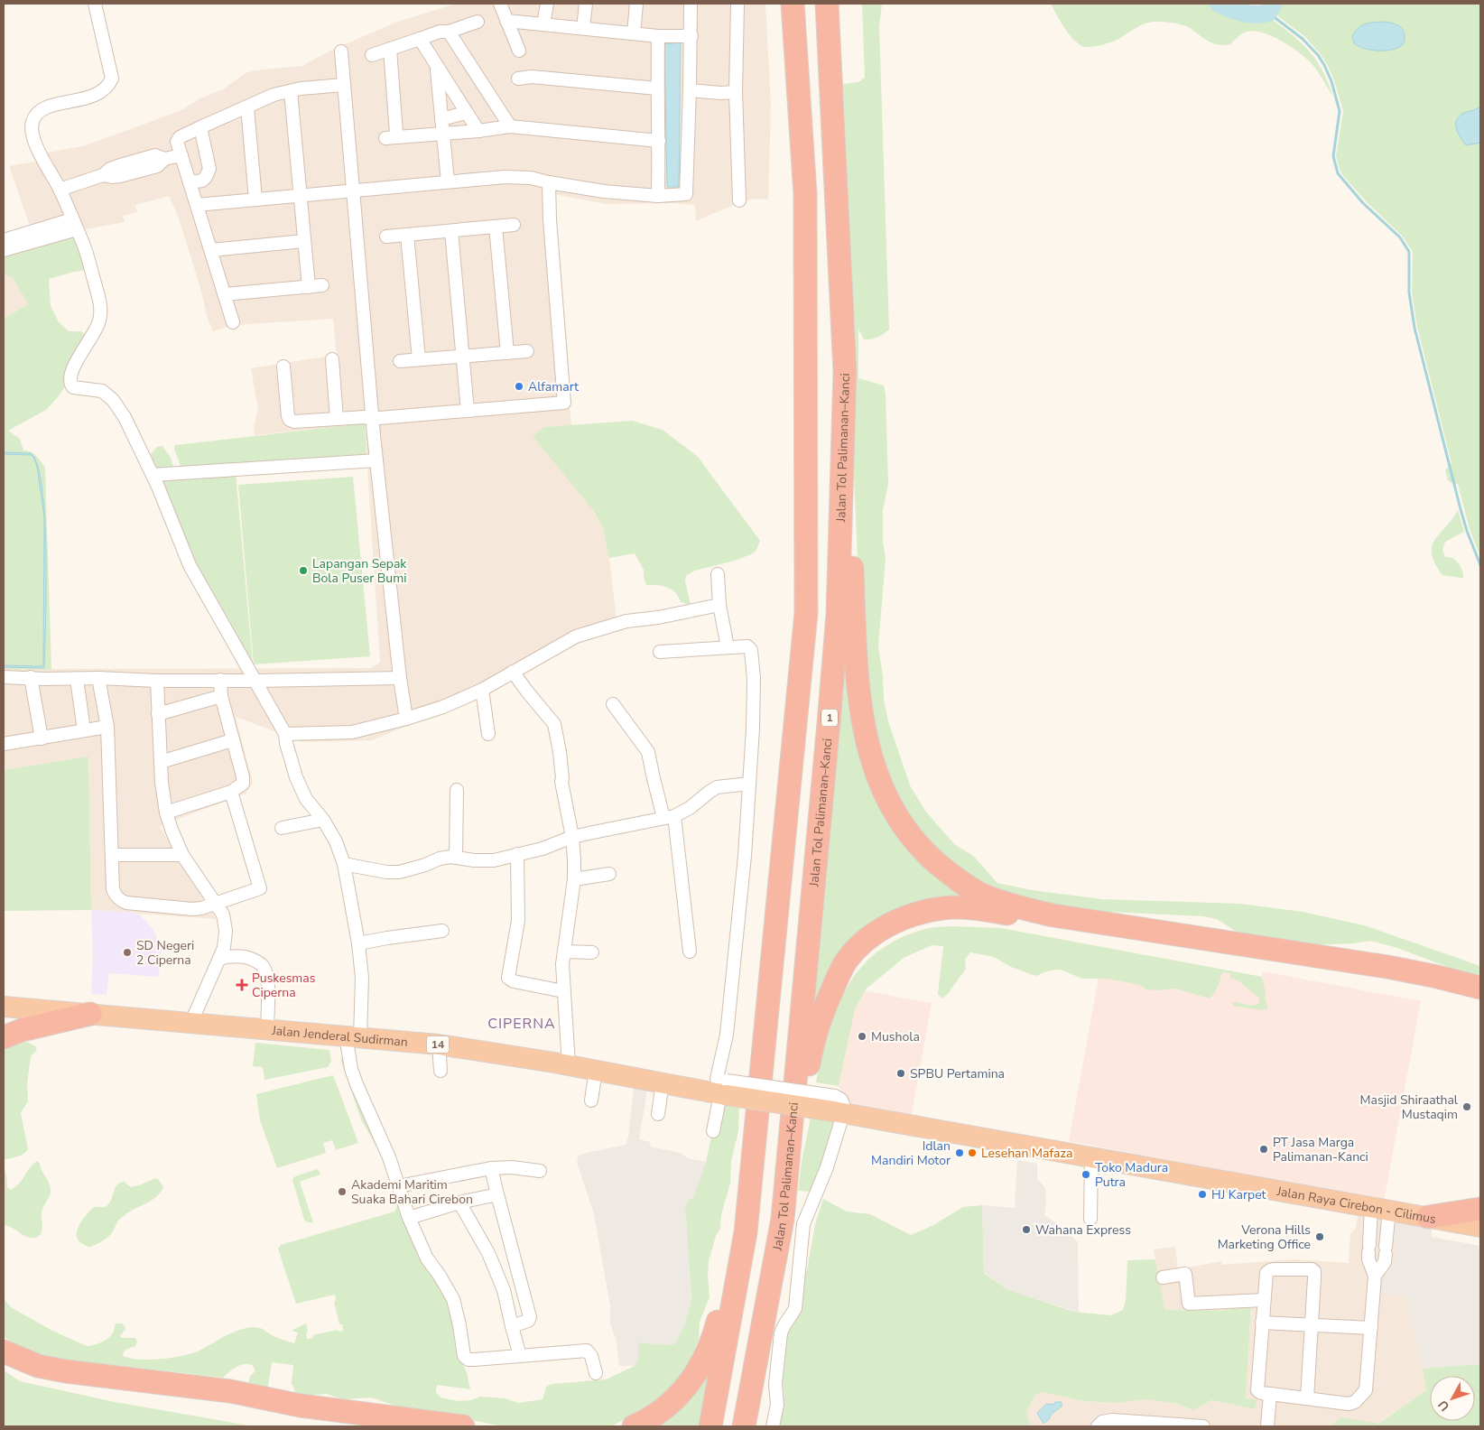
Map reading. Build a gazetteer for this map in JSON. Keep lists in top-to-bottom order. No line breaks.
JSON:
{"streets":{"highway":["Jalan Tol Palimanan–Kanci","1","Jalan Jenderal Sudirman","14","Jalan Raya Cirebon - Cilimus"]},"crossings":[["Jalan Jenderal Sudirman","14"],["14","Jalan Raya Cirebon - Cilimus"]],"districts":["CIPERNA"],"places":{"other":["Alfamart","Lapangan Sepak Bola Puser Bumi","SD Negeri 2 Ciperna","Mushola","SPBU Pertamina","Masjid Shiraathal Mustaqim","PT Jasa Marga Palimanan-Kanci","Idlan Mandiri Motor","Lesehan Mafaza","Toko Madura Putra","Akademi Maritim Suaka Bahari Cirebon","HJ Karpet","Wahana Express","Verona Hills Marketing Office"],"health":["Puskesmas Ciperna"]},"north":"bottom left"}
